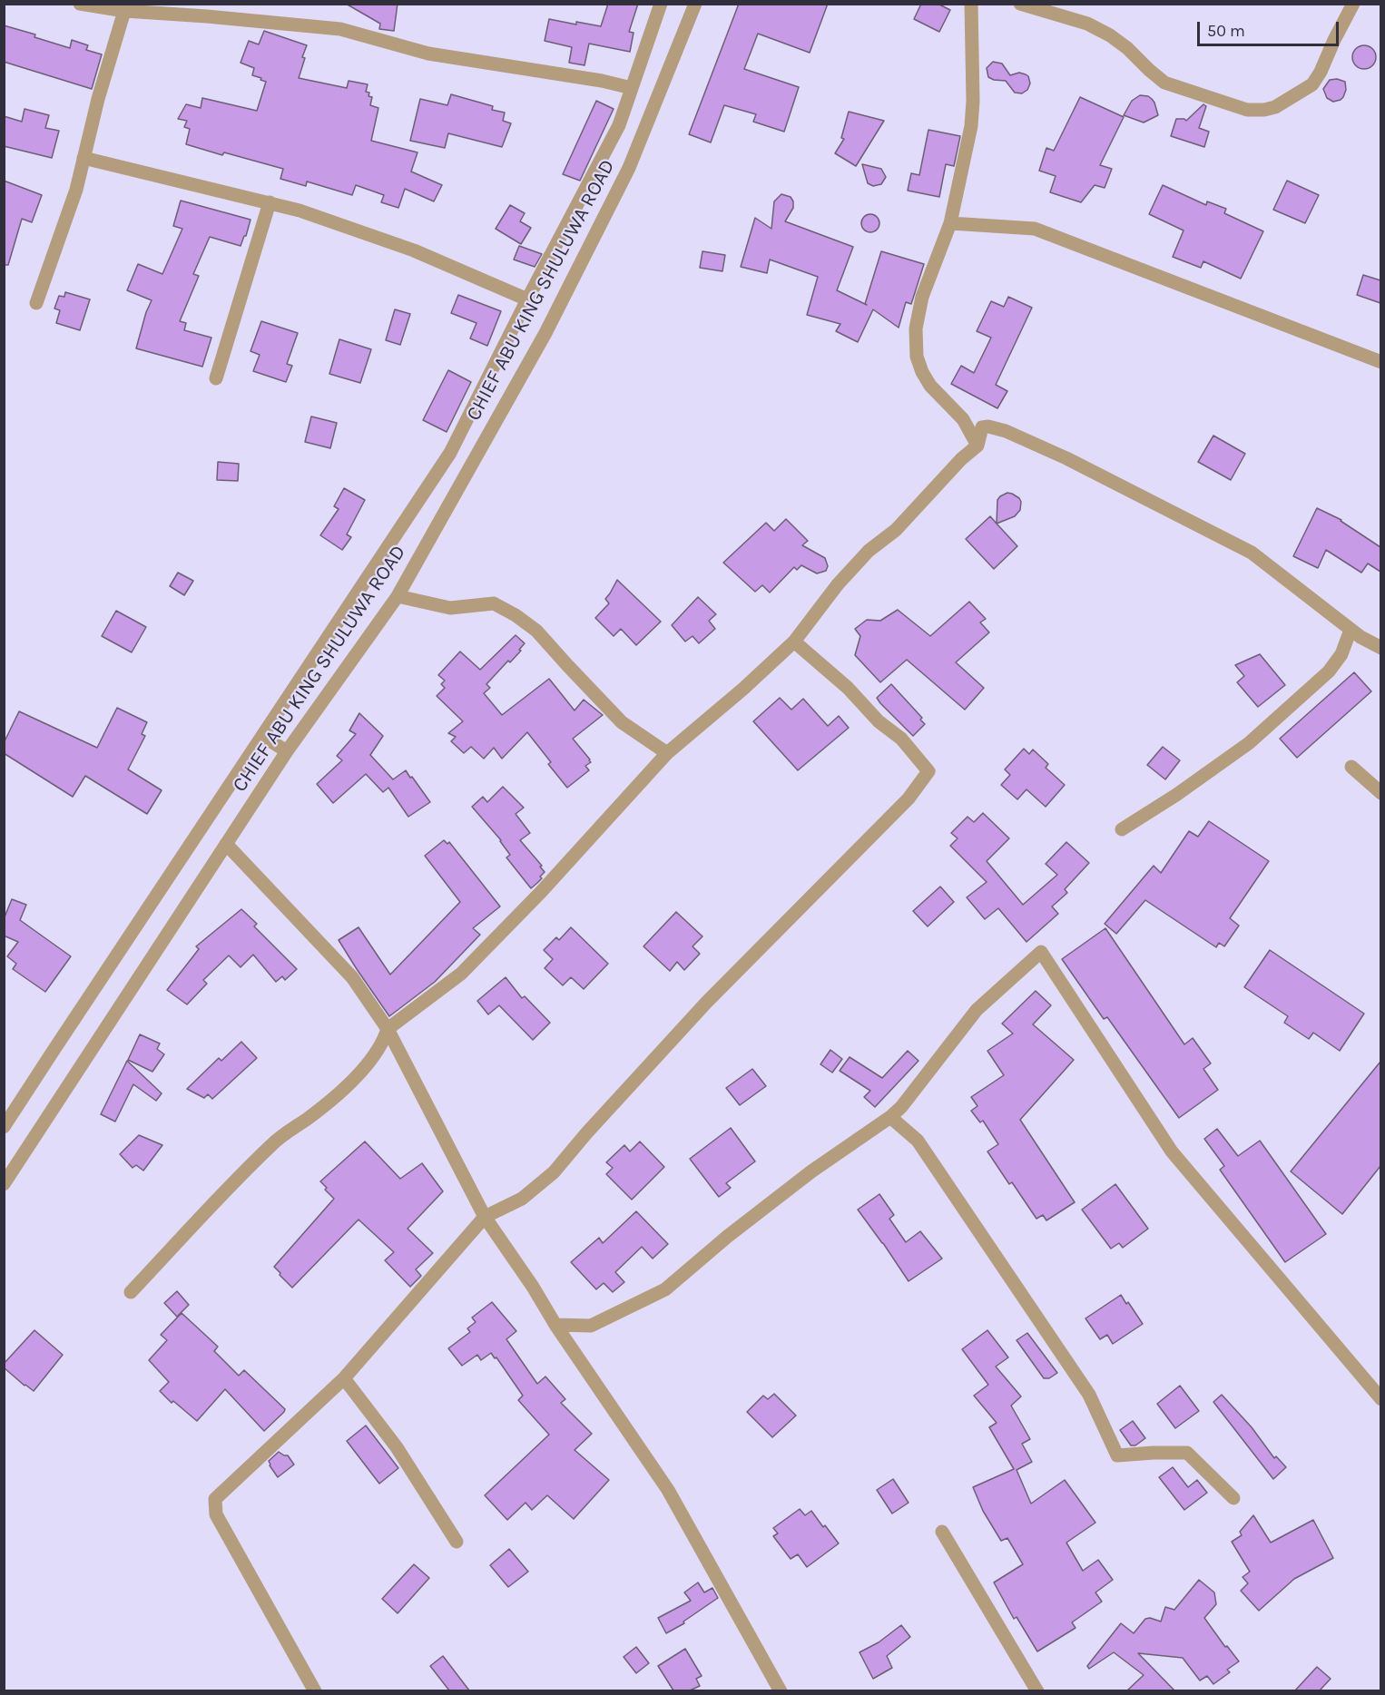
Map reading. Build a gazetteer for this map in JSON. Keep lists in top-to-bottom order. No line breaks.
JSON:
{"streets":{"street":["CHIEF ABU KING SHULUWA ROAD"]},"scale_bar":"50 m"}
